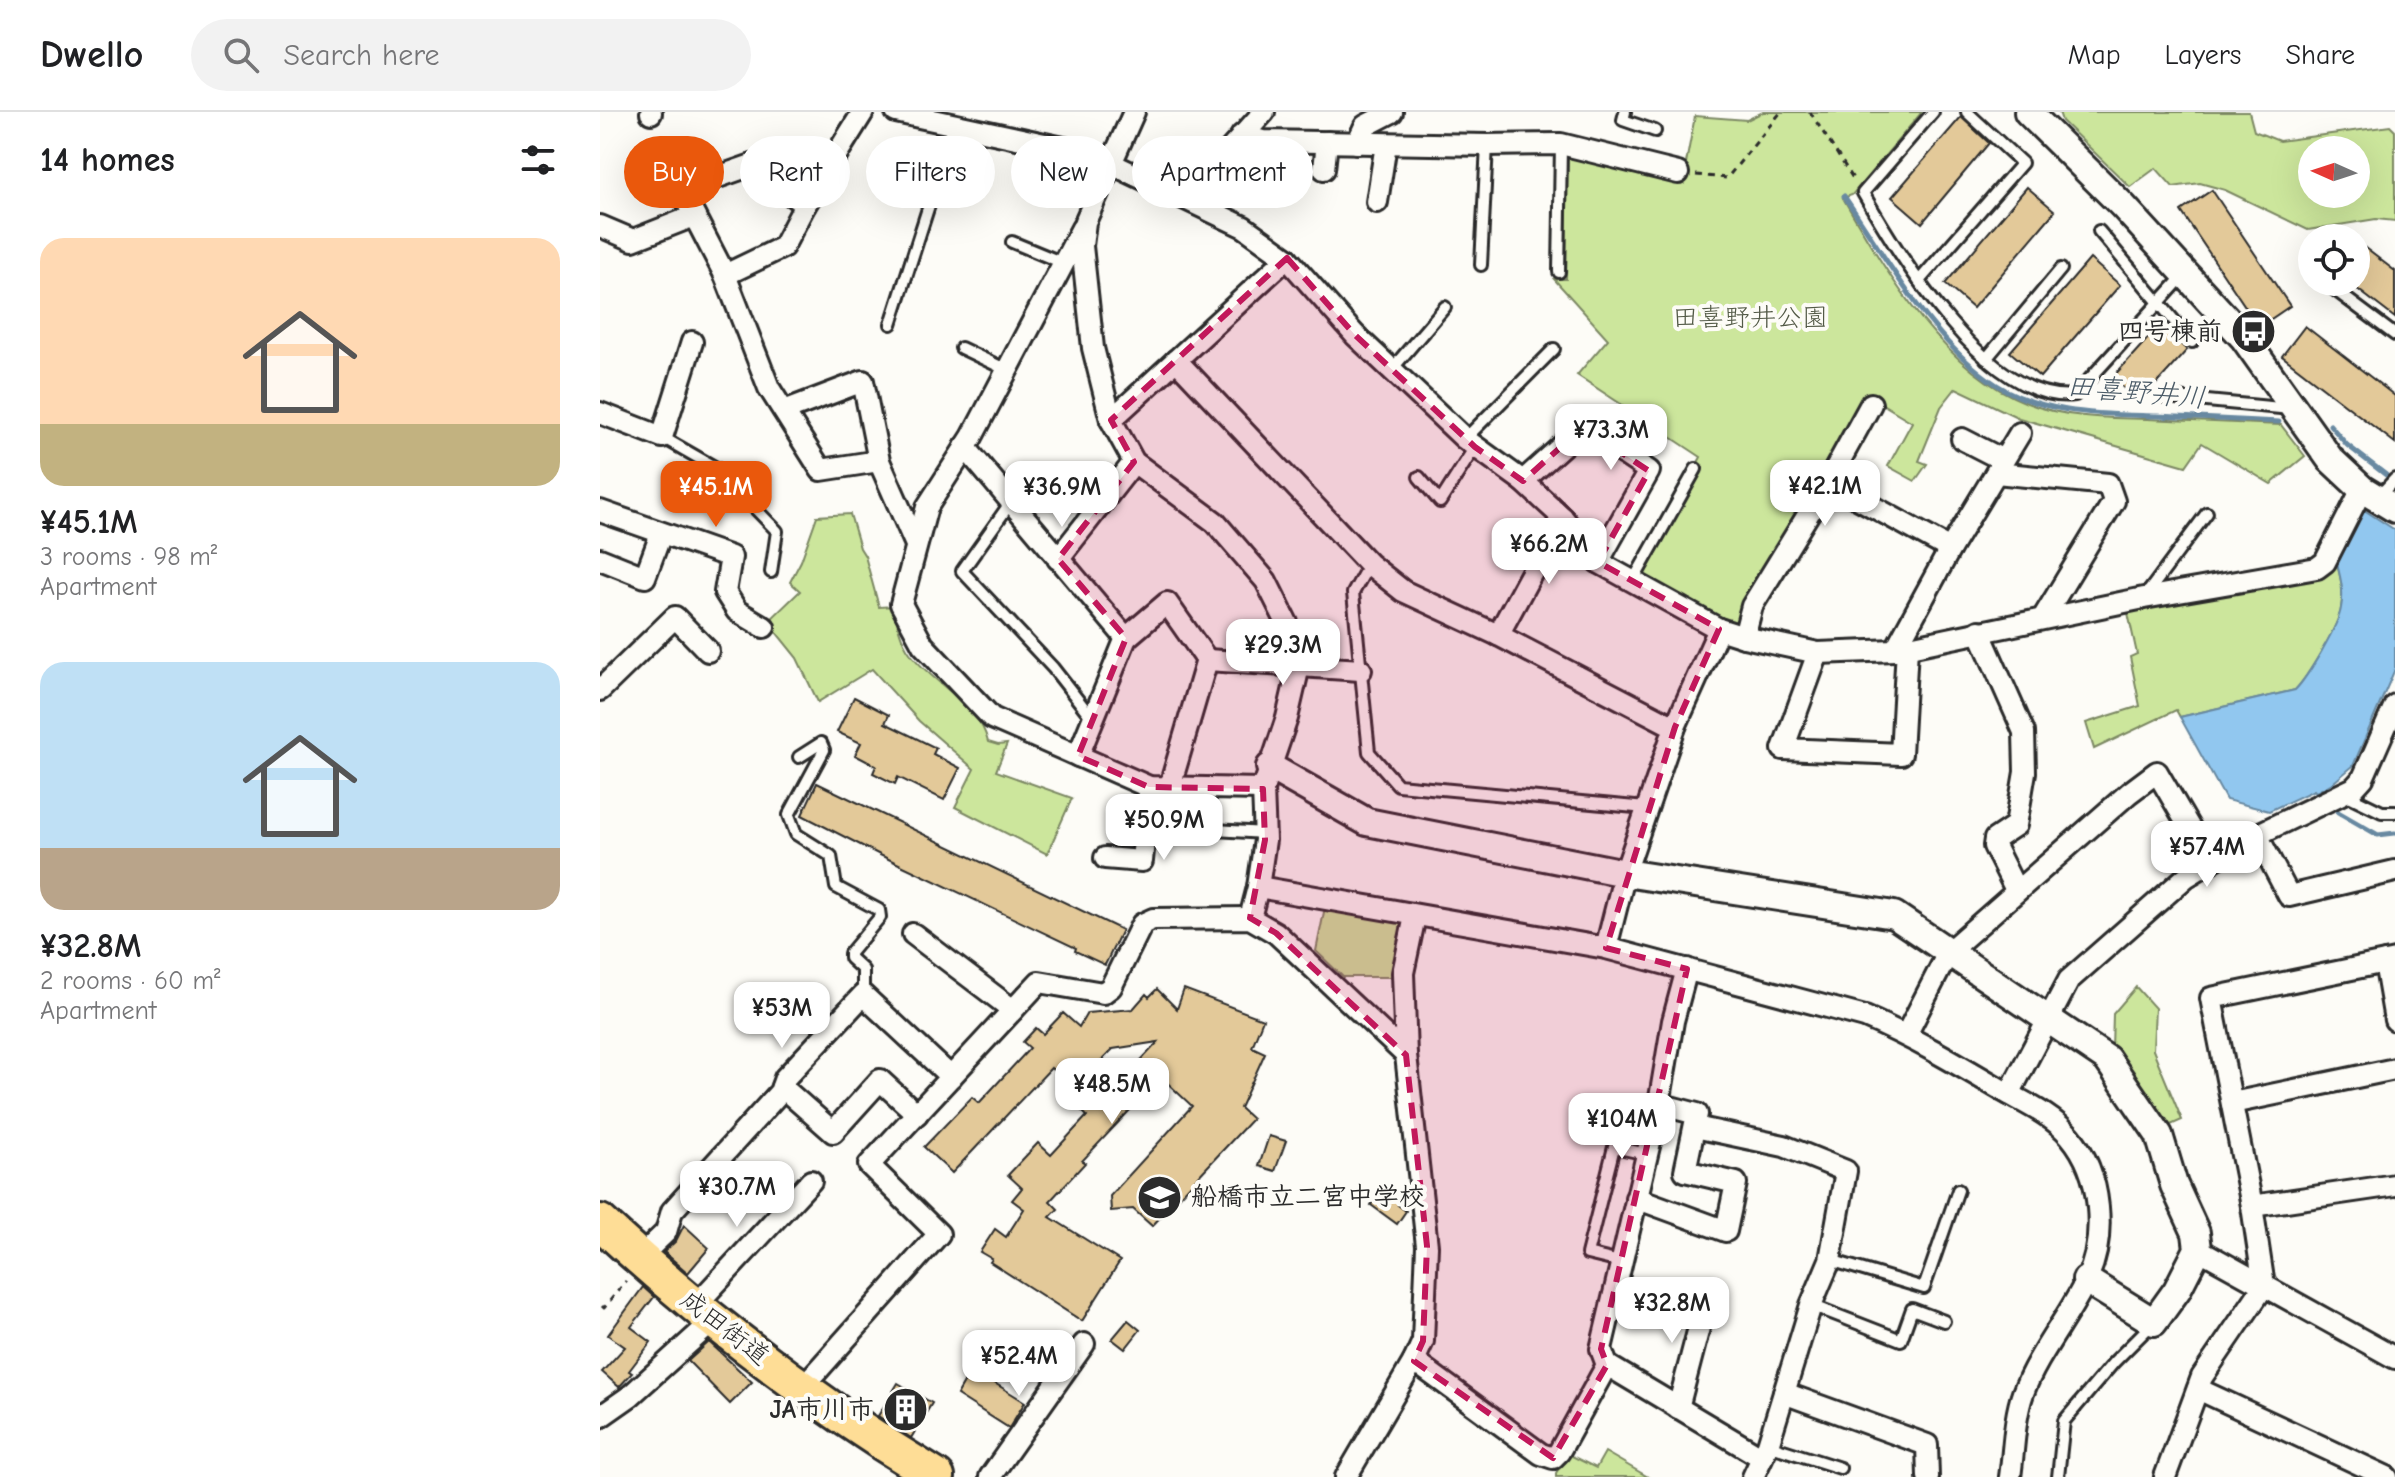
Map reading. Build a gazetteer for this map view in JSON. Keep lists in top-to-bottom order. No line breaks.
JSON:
{"streets":{"highway":["成田街道"]},"water":["田喜野井川"],"parks":["田喜野井公園"],"places":{"bus stop":["四号棟前"],"school or university":["船橋市立二宮中学校"],"building":["JA市川市"]},"north":"left","page":{"header":"Dwello","search":"Search here","nav":["Map","Layers","Share"],"heading":"14 homes","chip":["Buy","Rent","Filters","New","Apartment"],"list":[{"name":"¥45.1M","note":"3 rooms · 98 m² · Apartment"},{"name":"¥32.8M","note":"2 rooms · 60 m² · Apartment"}],"price":["¥73.3M","¥42.1M","¥45.1M","¥36.9M","¥66.2M","¥29.3M","¥50.9M","¥57.4M","¥53M","¥48.5M","¥104M","¥30.7M","¥32.8M","¥52.4M"]}}
